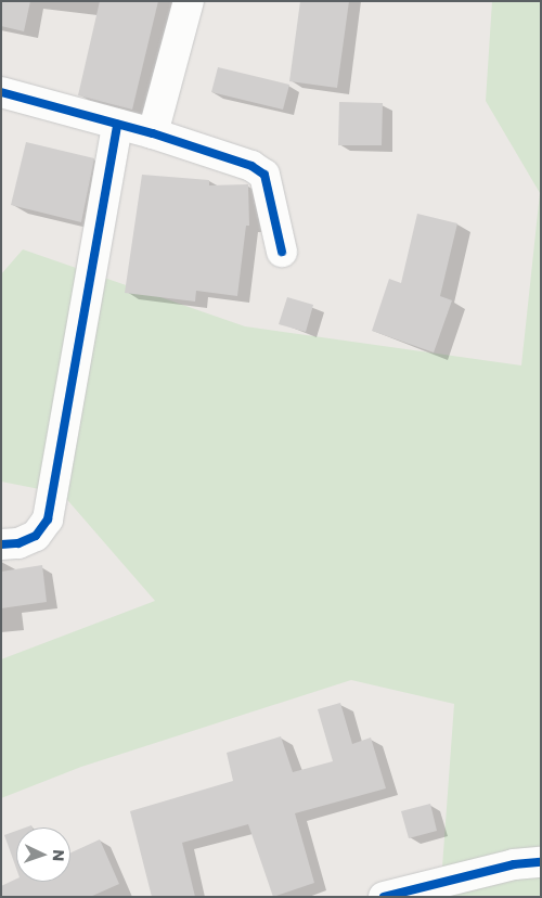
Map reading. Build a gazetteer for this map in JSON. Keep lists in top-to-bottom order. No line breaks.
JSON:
{"north":"right"}
